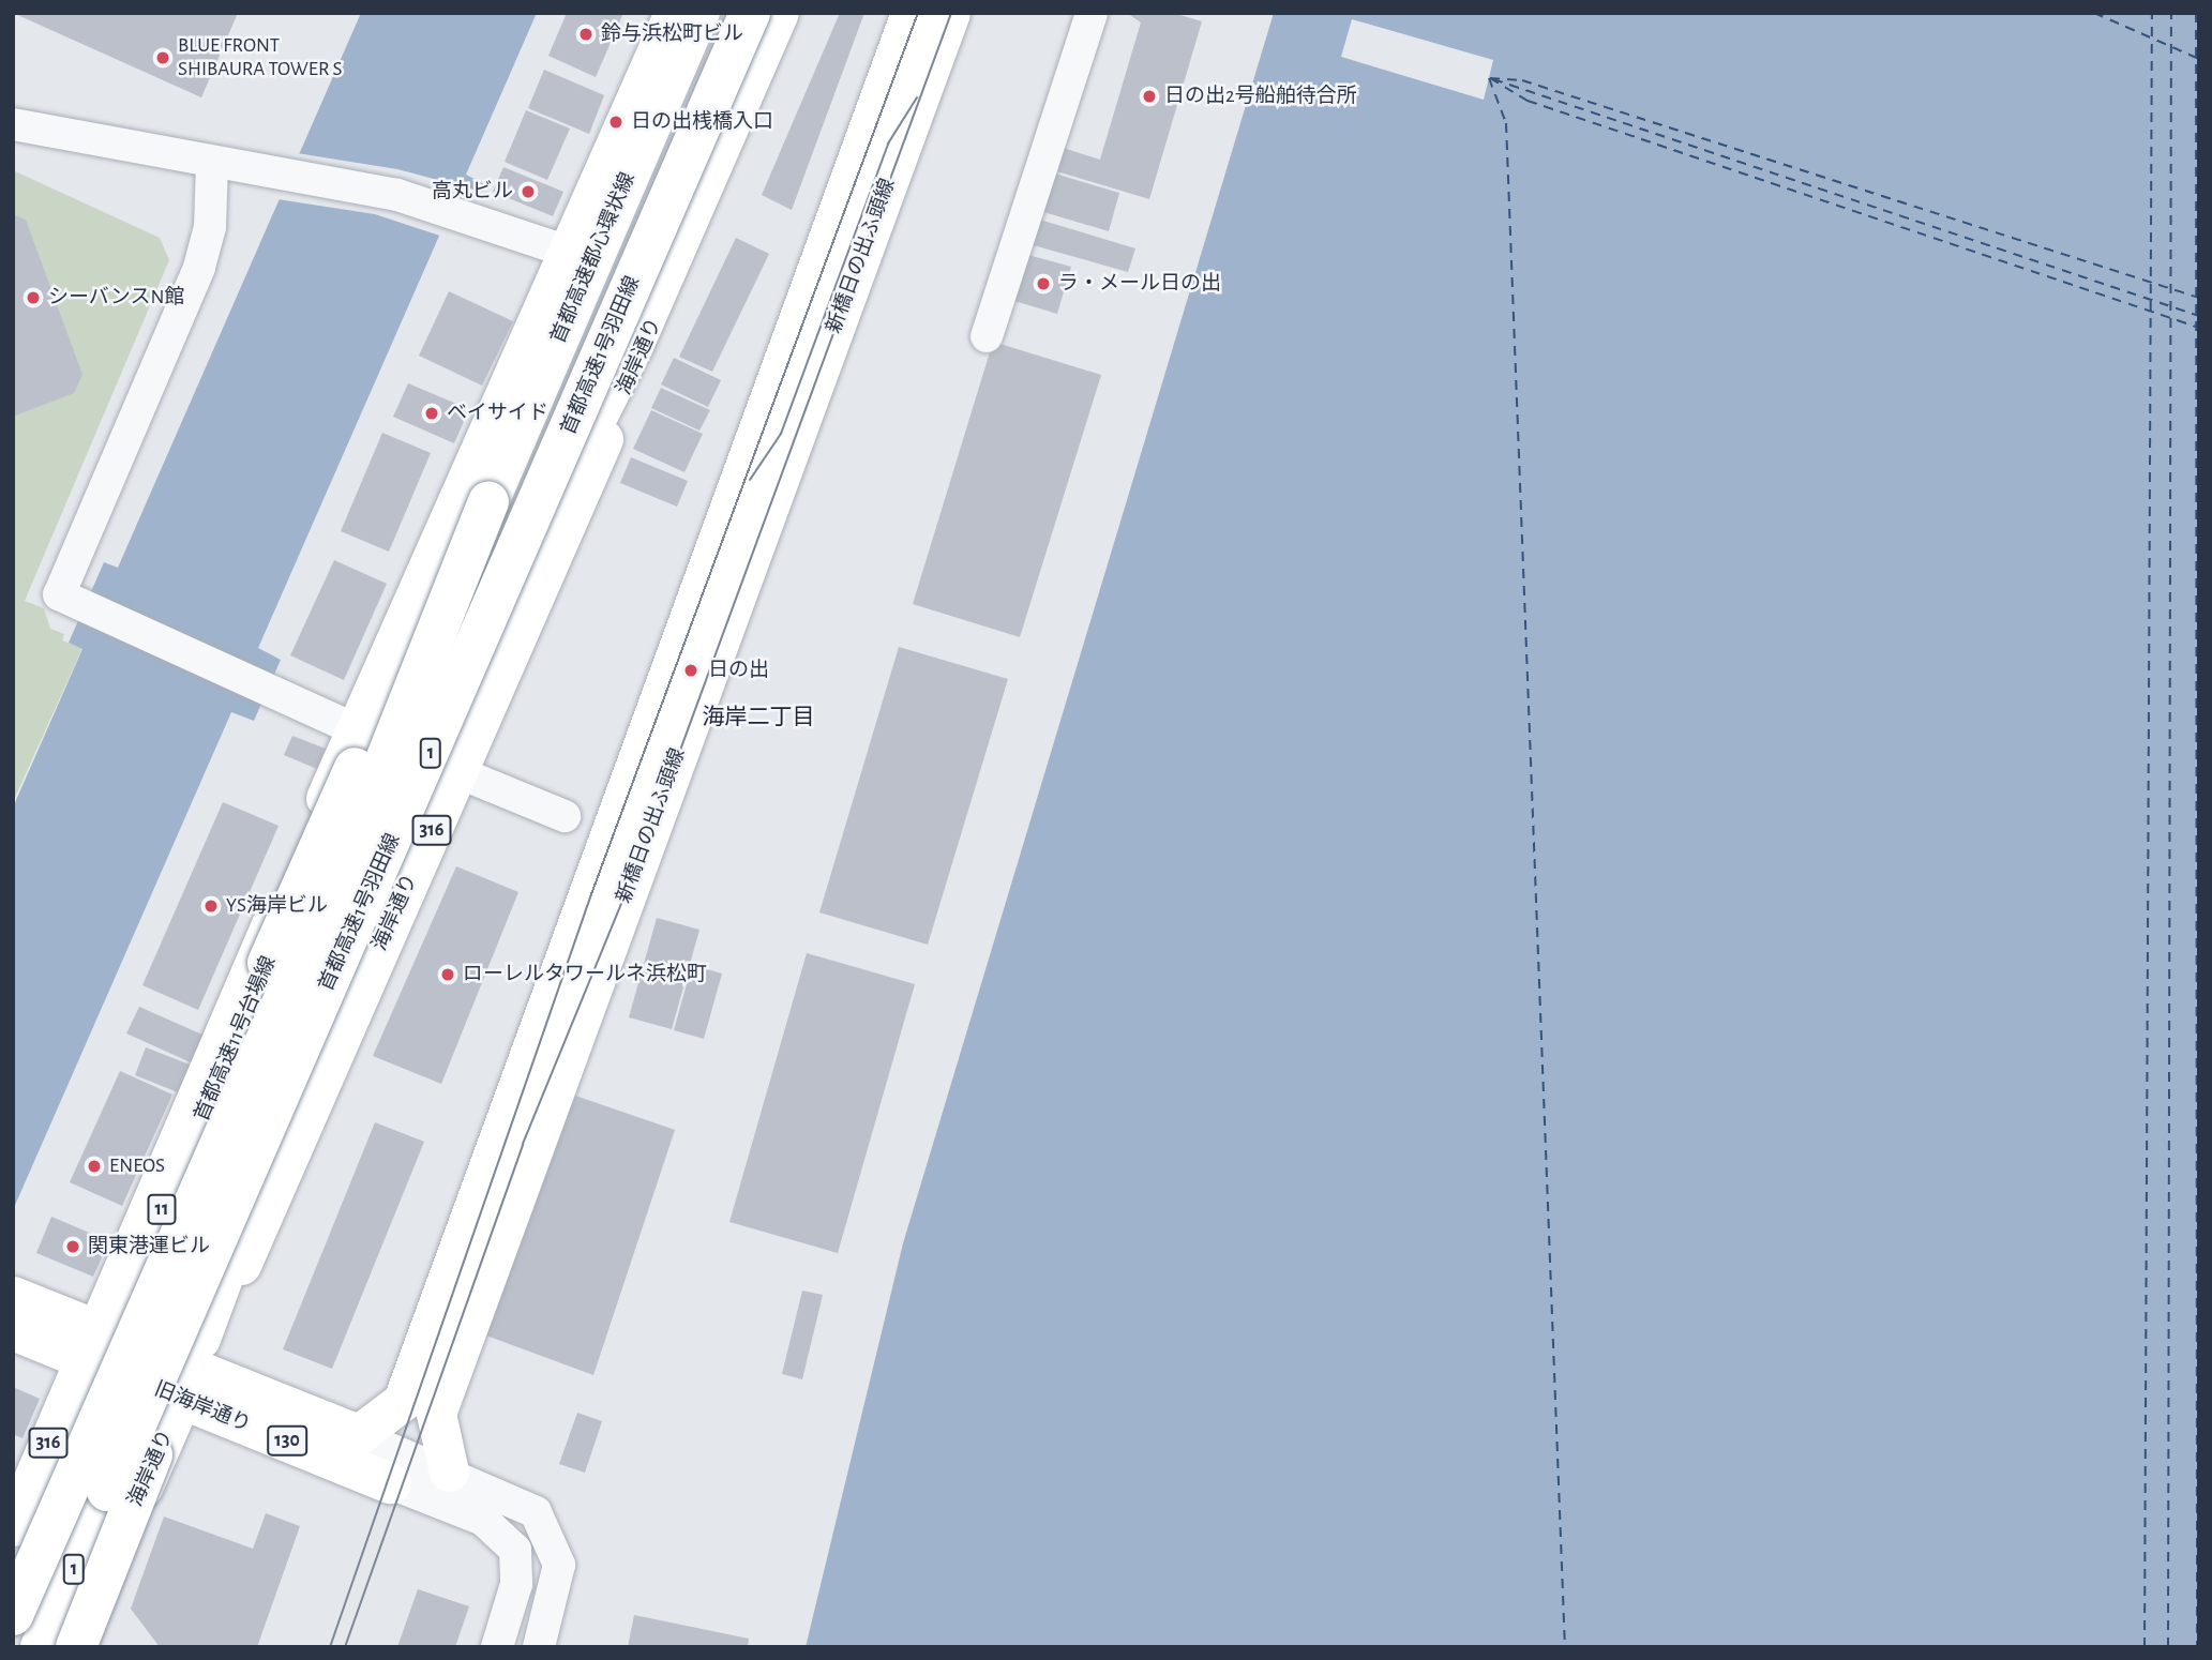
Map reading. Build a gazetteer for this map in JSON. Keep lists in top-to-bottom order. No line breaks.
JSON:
{"streets":{"highway":["首都高速都心環状線","首都高速1号羽田線","1","首都高速11号台場線","11","旧海岸通り","130"],"main road":["新橋日の出ふ頭線","海岸通り","316"]},"crossings":[["新橋日の出ふ頭線","旧海岸通り"],["首都高速都心環状線","首都高速1号羽田線"],["首都高速都心環状線","首都高速11号台場線"],["首都高速1号羽田線","首都高速11号台場線"],["海岸通り","旧海岸通り"],["316","旧海岸通り"]],"districts":["海岸二丁目"],"places":["鈴与浜松町ビル","BLUE FRONT SHIBAURA TOWER S","日の出2号船舶待合所","日の出桟橋入口","高丸ビル","ラ・メール日の出","シーバンスN館","ベイサイド","日の出","YS海岸ビル","ローレルタワールネ浜松町","ENEOS","関東港運ビル"]}
